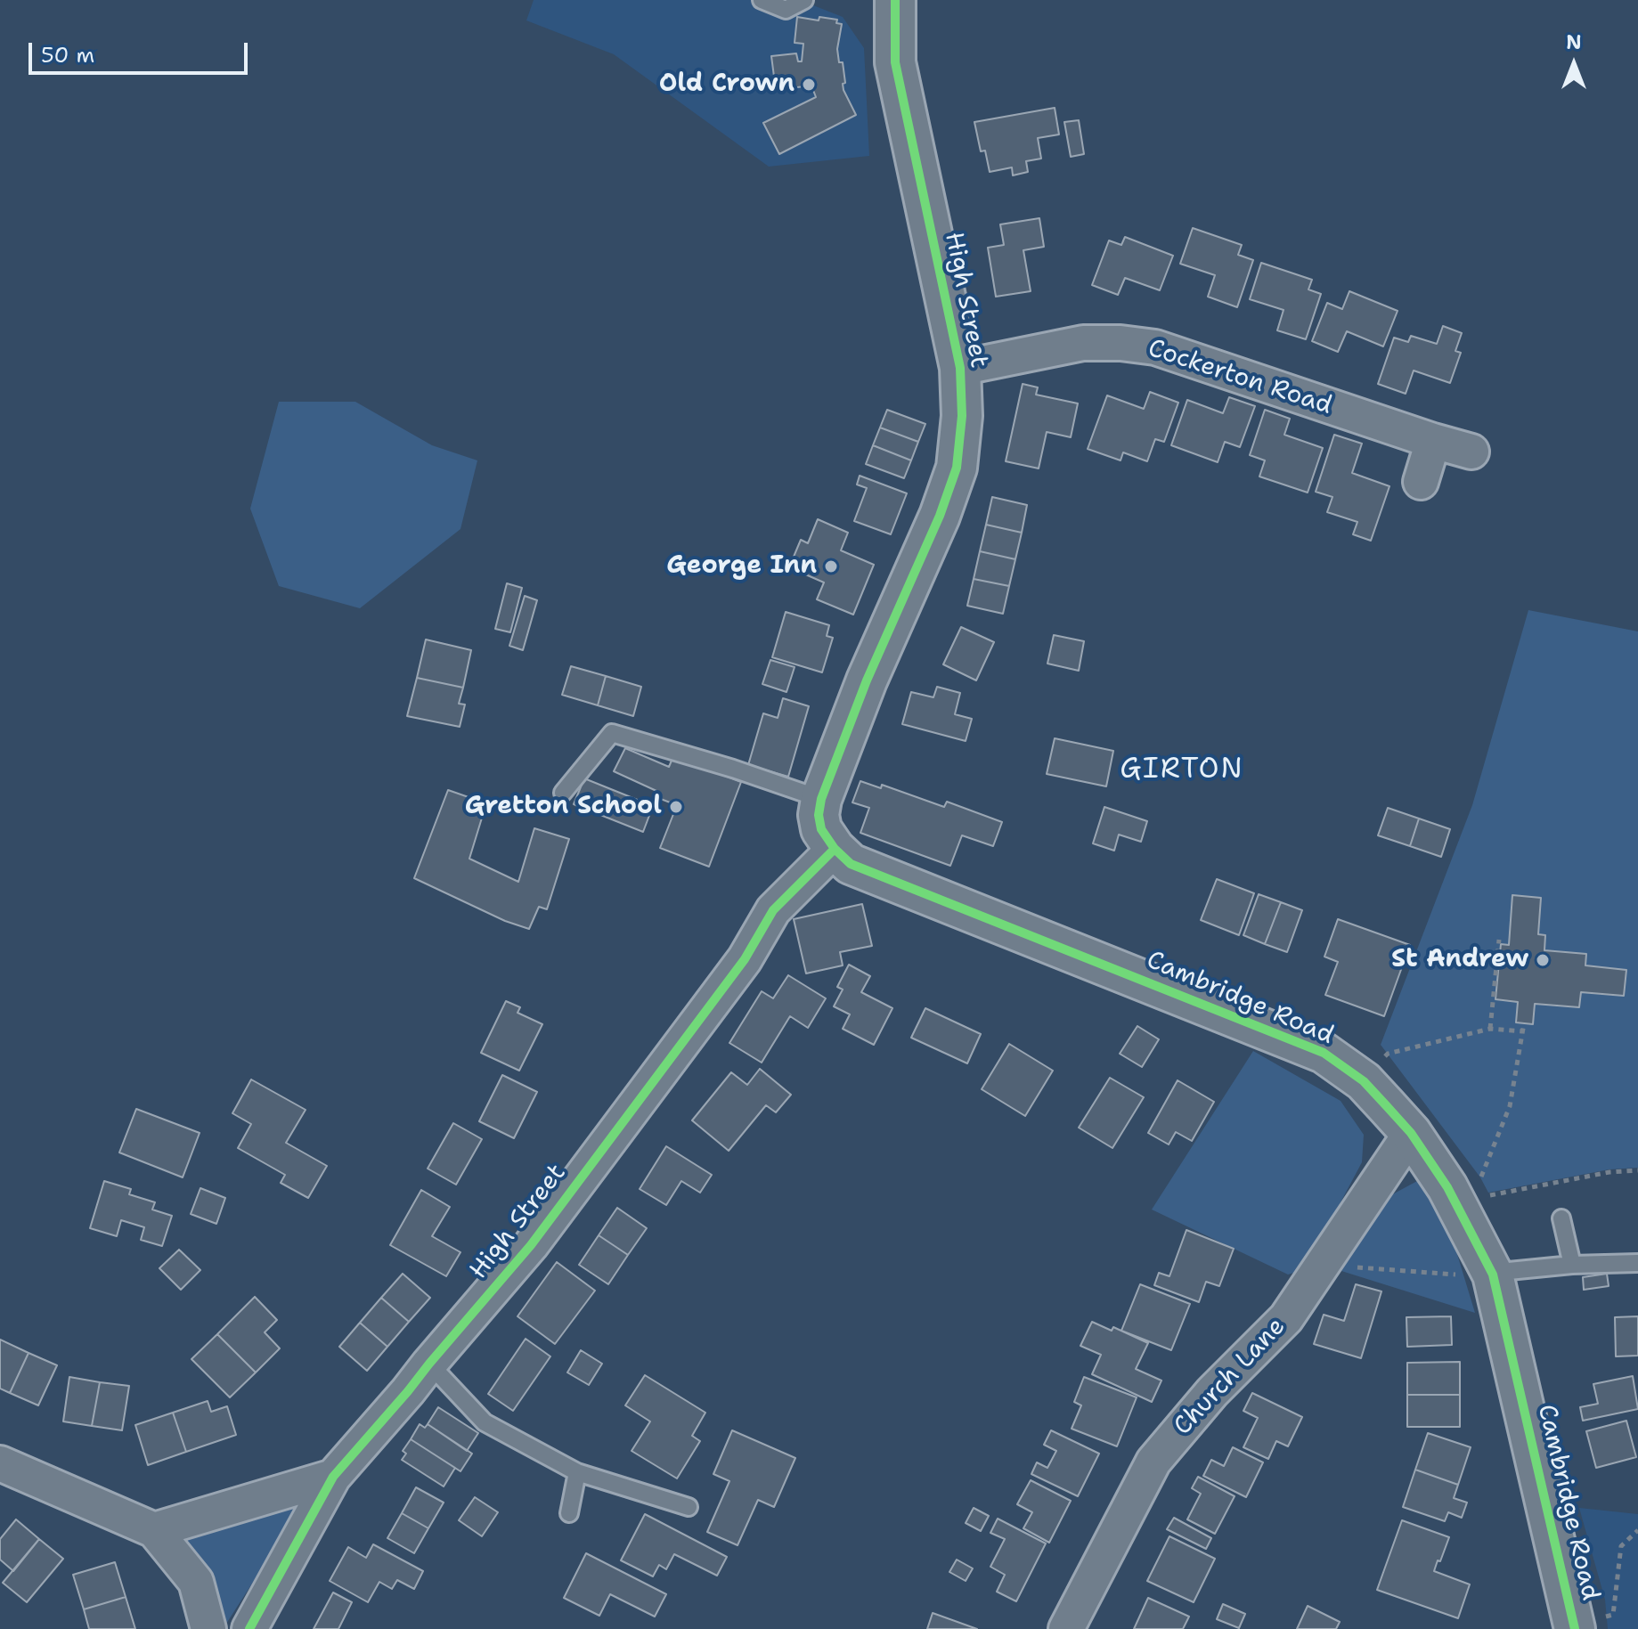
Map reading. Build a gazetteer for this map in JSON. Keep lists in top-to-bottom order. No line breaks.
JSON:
{"streets":{"street":["High Street","Cockerton Road","Cambridge Road","Church Lane"]},"crossings":[["High Street","Cockerton Road"],["High Street","Cambridge Road"],["Cambridge Road","Church Lane"]],"districts":["GIRTON"],"places":["Old Crown","George Inn","Gretton School","St Andrew"],"scale_bar":"50 m","north":"top"}
